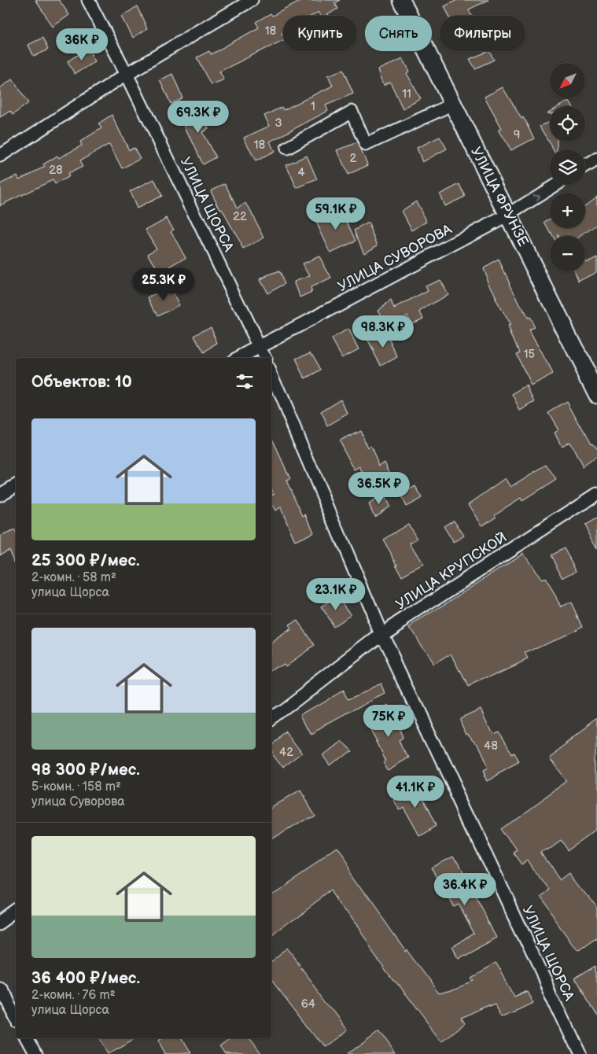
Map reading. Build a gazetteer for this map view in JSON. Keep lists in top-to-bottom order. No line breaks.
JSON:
{"streets":{"main road":["УЛИЦА ФРУНЗЕ"],"street":["УЛИЦА ЩОРСА","УЛИЦА СУВОРОВА","УЛИЦА КРУПСКОЙ"]},"crossings":[["УЛИЦА ФРУНЗЕ","УЛИЦА СУВОРОВА"],["УЛИЦА ЩОРСА","УЛИЦА СУВОРОВА"],["УЛИЦА ЩОРСА","УЛИЦА КРУПСКОЙ"]],"house_numbers":["18","11","1","3","9","18","2","28","4","22","15","48","42","64"],"north":"bottom left","page":{"chip":["Купить","Снять","Фильтры"],"price":["36K ₽","69.3K ₽","59.1K ₽","25.3K ₽","98.3K ₽","36.5K ₽","23.1K ₽","75K ₽","41.1K ₽","36.4K ₽"],"map_buttons":["+","−"],"heading":"Объектов: 10","list":[{"name":"25 300 ₽/мес.","note":"2-комн. · 58 m² · улица Щорса"},{"name":"98 300 ₽/мес.","note":"5-комн. · 158 m² · улица Суворова"},{"name":"36 400 ₽/мес.","note":"2-комн. · 76 m² · улица Щорса"}]}}
